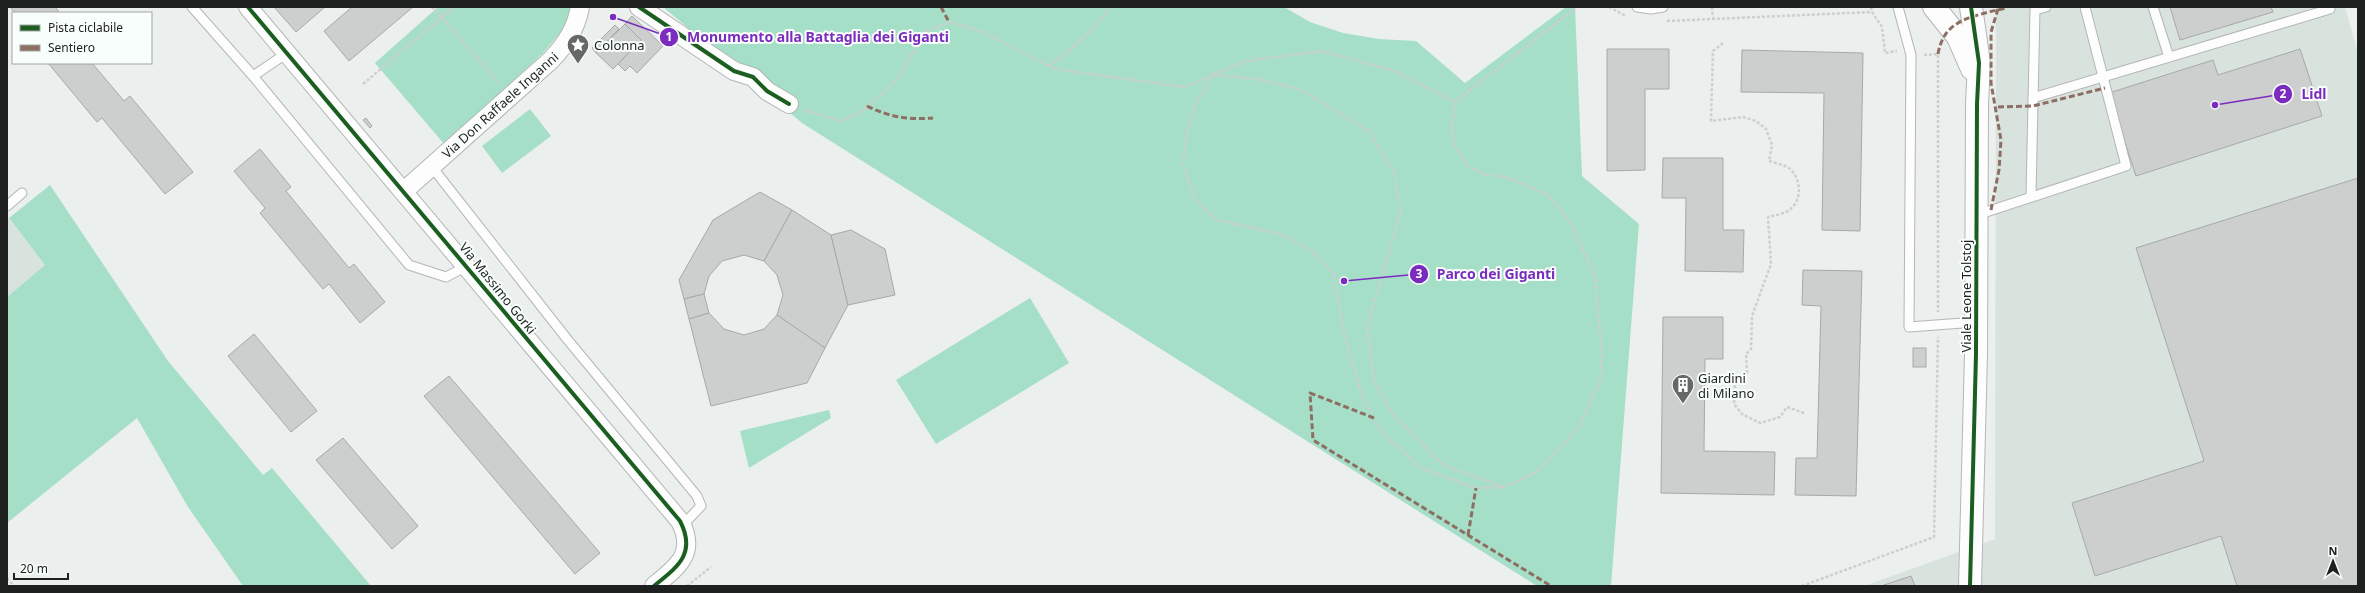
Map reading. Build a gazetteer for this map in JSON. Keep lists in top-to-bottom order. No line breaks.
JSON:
{"streets":{"street":["Via Don Raffaele Inganni","Via Massimo Gorki","Viale Leone Tolstoj"]},"crossings":[["Via Don Raffaele Inganni","Via Massimo Gorki"]],"places":{"other":["Monumento alla Battaglia dei Giganti","Lidl","Parco dei Giganti"],"place":["Colonna"],"building":["Giardini di Milano"]},"legend":["Pista ciclabile","Sentiero"],"scale_bar":"20 m","north":"top"}
